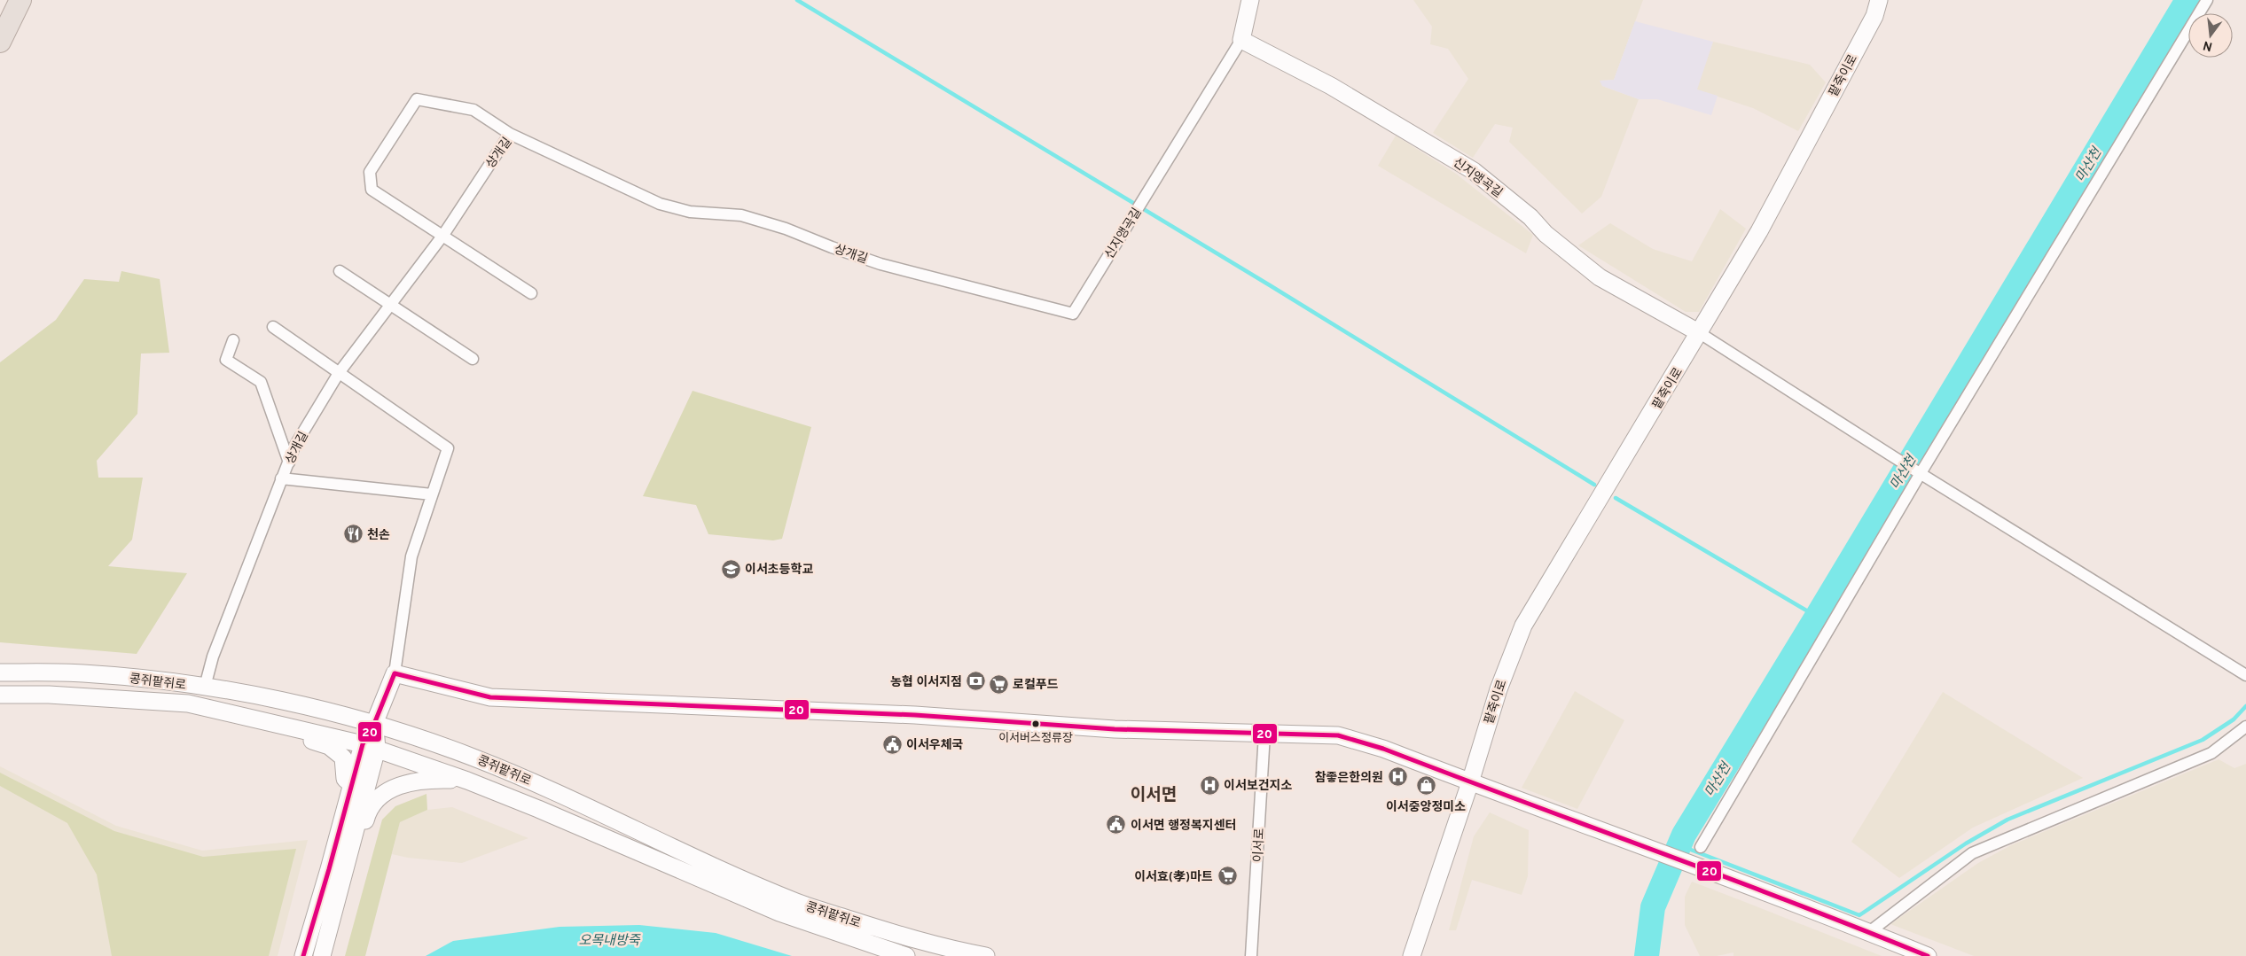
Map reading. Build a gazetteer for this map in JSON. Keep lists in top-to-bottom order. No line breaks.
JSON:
{"streets":{"street":["팥죽이로","상개길","신지앵곡길","콩쥐팥쥐로","이서로"]},"crossings":[["팥죽이로","신지앵곡길"],["상개길","신지앵곡길"],["상개길","콩쥐팥쥐로"]],"districts":["이서면"],"water":["마산천","오목내방죽"],"places":{"restaurant":["천손"],"school or university":["이서초등학교"],"bank":["농협 이서지점"],"supermarket":["로컬푸드","이서효(孝)마트"],"other":["이서버스정류장"],"public building":["이서우체국","이서면 행정복지센터"],"hospital":["참좋은한의원","이서보건지소"],"shop":["이서중앙정미소"]},"lines":["transit line 20"],"north":"bottom"}
